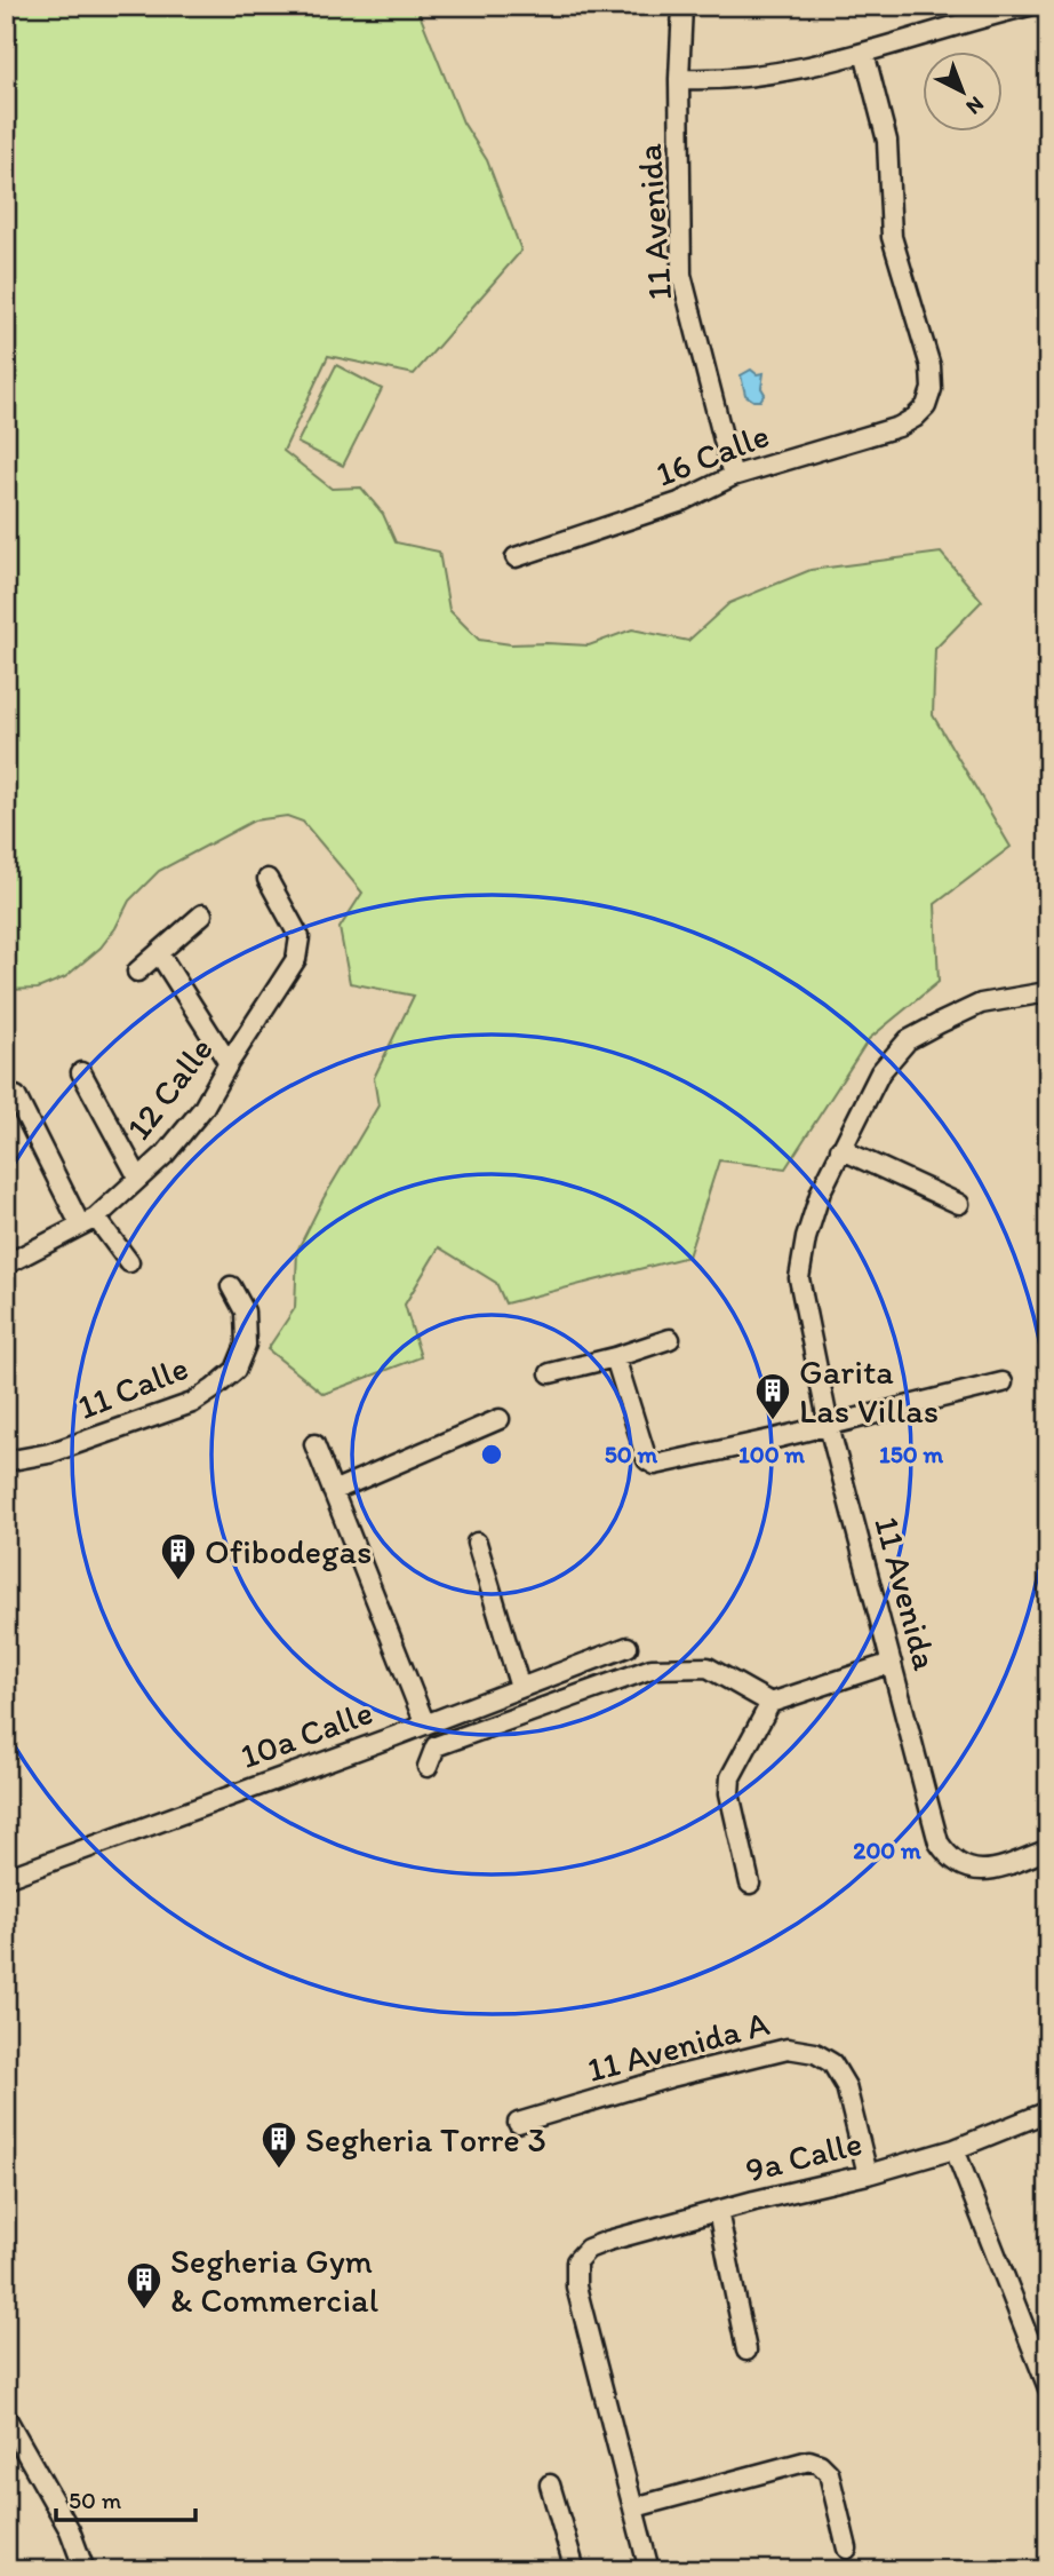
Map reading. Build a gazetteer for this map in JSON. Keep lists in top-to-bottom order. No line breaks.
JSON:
{"streets":{"street":["11 Avenida","16 Calle","12 Calle","11 Calle","10a Calle","11 Avenida A","9a Calle"]},"crossings":[["11 Avenida","16 Calle"],["11 Avenida A","9a Calle"]],"places":{"building":["Garita Las Villas","Ofibodegas","Segheria Torre 3","Segheria Gym & Commercial"]},"scale_bar":"50 m","north":"bottom right","rings":["50 m","100 m","150 m","200 m"]}
